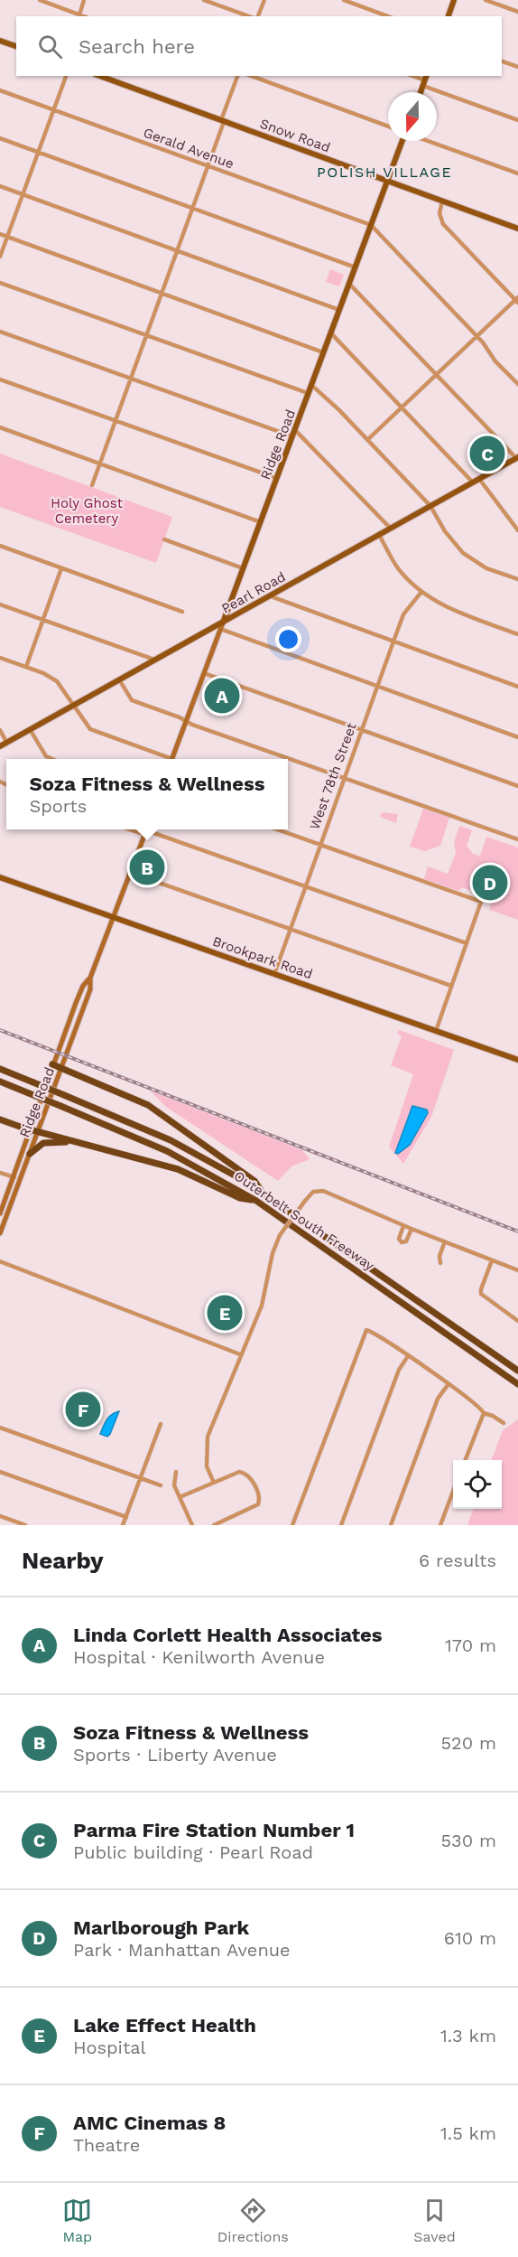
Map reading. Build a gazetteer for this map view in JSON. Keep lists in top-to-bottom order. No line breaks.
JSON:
{"streets":{"highway":["Outerbelt South Freeway"],"main road":["Snow Road","Ridge Road","Pearl Road","Brookpark Road"],"street":["Gerald Avenue","West 78th Street"]},"crossings":[["Snow Road","Ridge Road"],["Gerald Avenue","Ridge Road"],["Ridge Road","Pearl Road"],["Ridge Road","Brookpark Road"],["West 78th Street","Brookpark Road"]],"districts":["POLISH VILLAGE"],"parks":["Holy Ghost Cemetery"],"north":"bottom","page":{"search":"Search here","pins":["C","A","B","D","E","F"],"popup":["Soza Fitness & Wellness","Sports"],"heading":["Nearby","6 results"],"list":[{"mark":"A","name":"Linda Corlett Health Associates","note":"Hospital · Kenilworth Avenue","value":"170 m"},{"mark":"B","name":"Soza Fitness & Wellness","note":"Sports · Liberty Avenue","value":"520 m"},{"mark":"C","name":"Parma Fire Station Number 1","note":"Public building · Pearl Road","value":"530 m"},{"mark":"D","name":"Marlborough Park","note":"Park · Manhattan Avenue","value":"610 m"},{"mark":"E","name":"Lake Effect Health","note":"Hospital","value":"1.3 km"},{"mark":"F","name":"AMC Cinemas 8","note":"Theatre","value":"1.5 km"}],"nav":["Map","Directions","Saved"]}}
